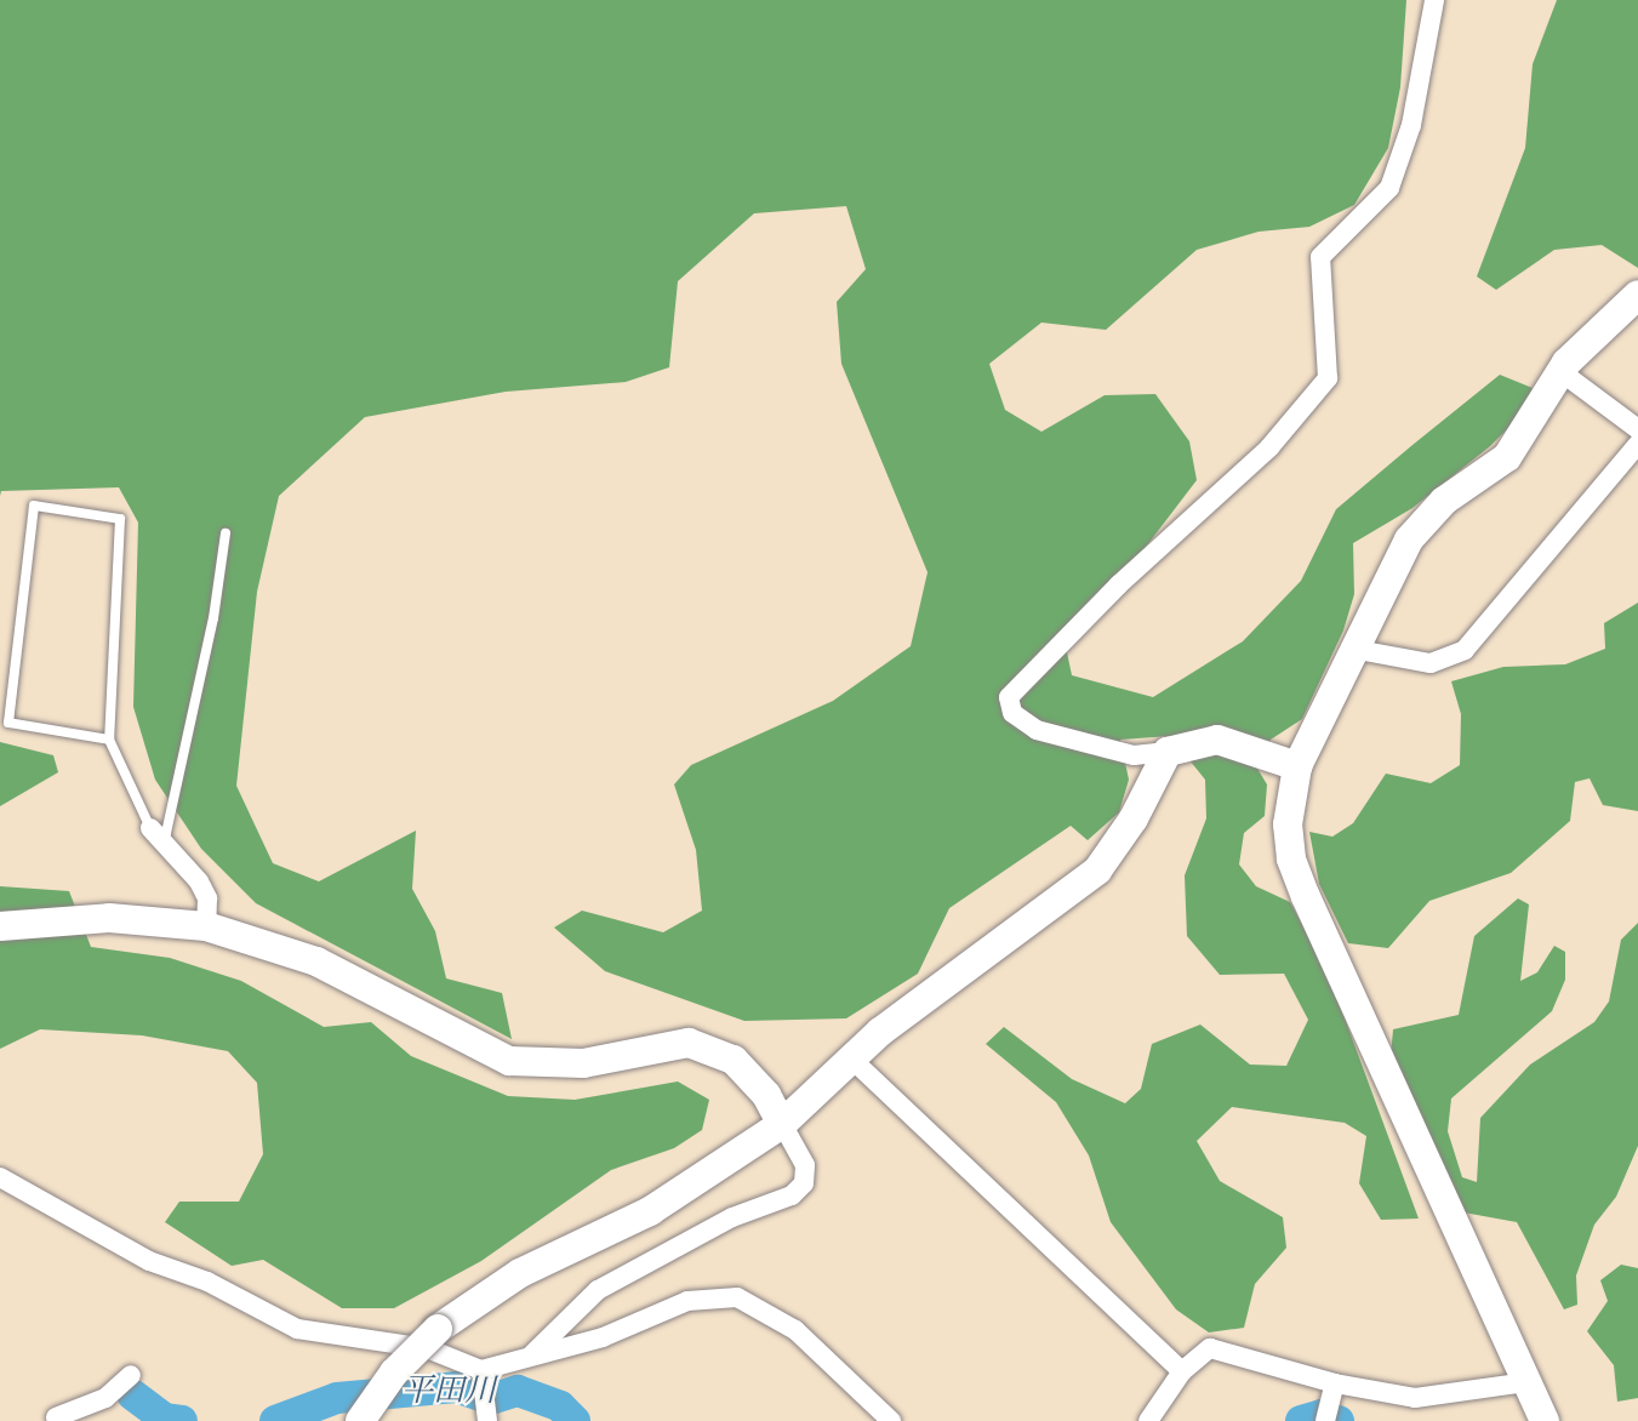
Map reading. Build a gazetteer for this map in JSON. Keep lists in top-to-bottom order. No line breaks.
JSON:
{"water":["平田川"]}
